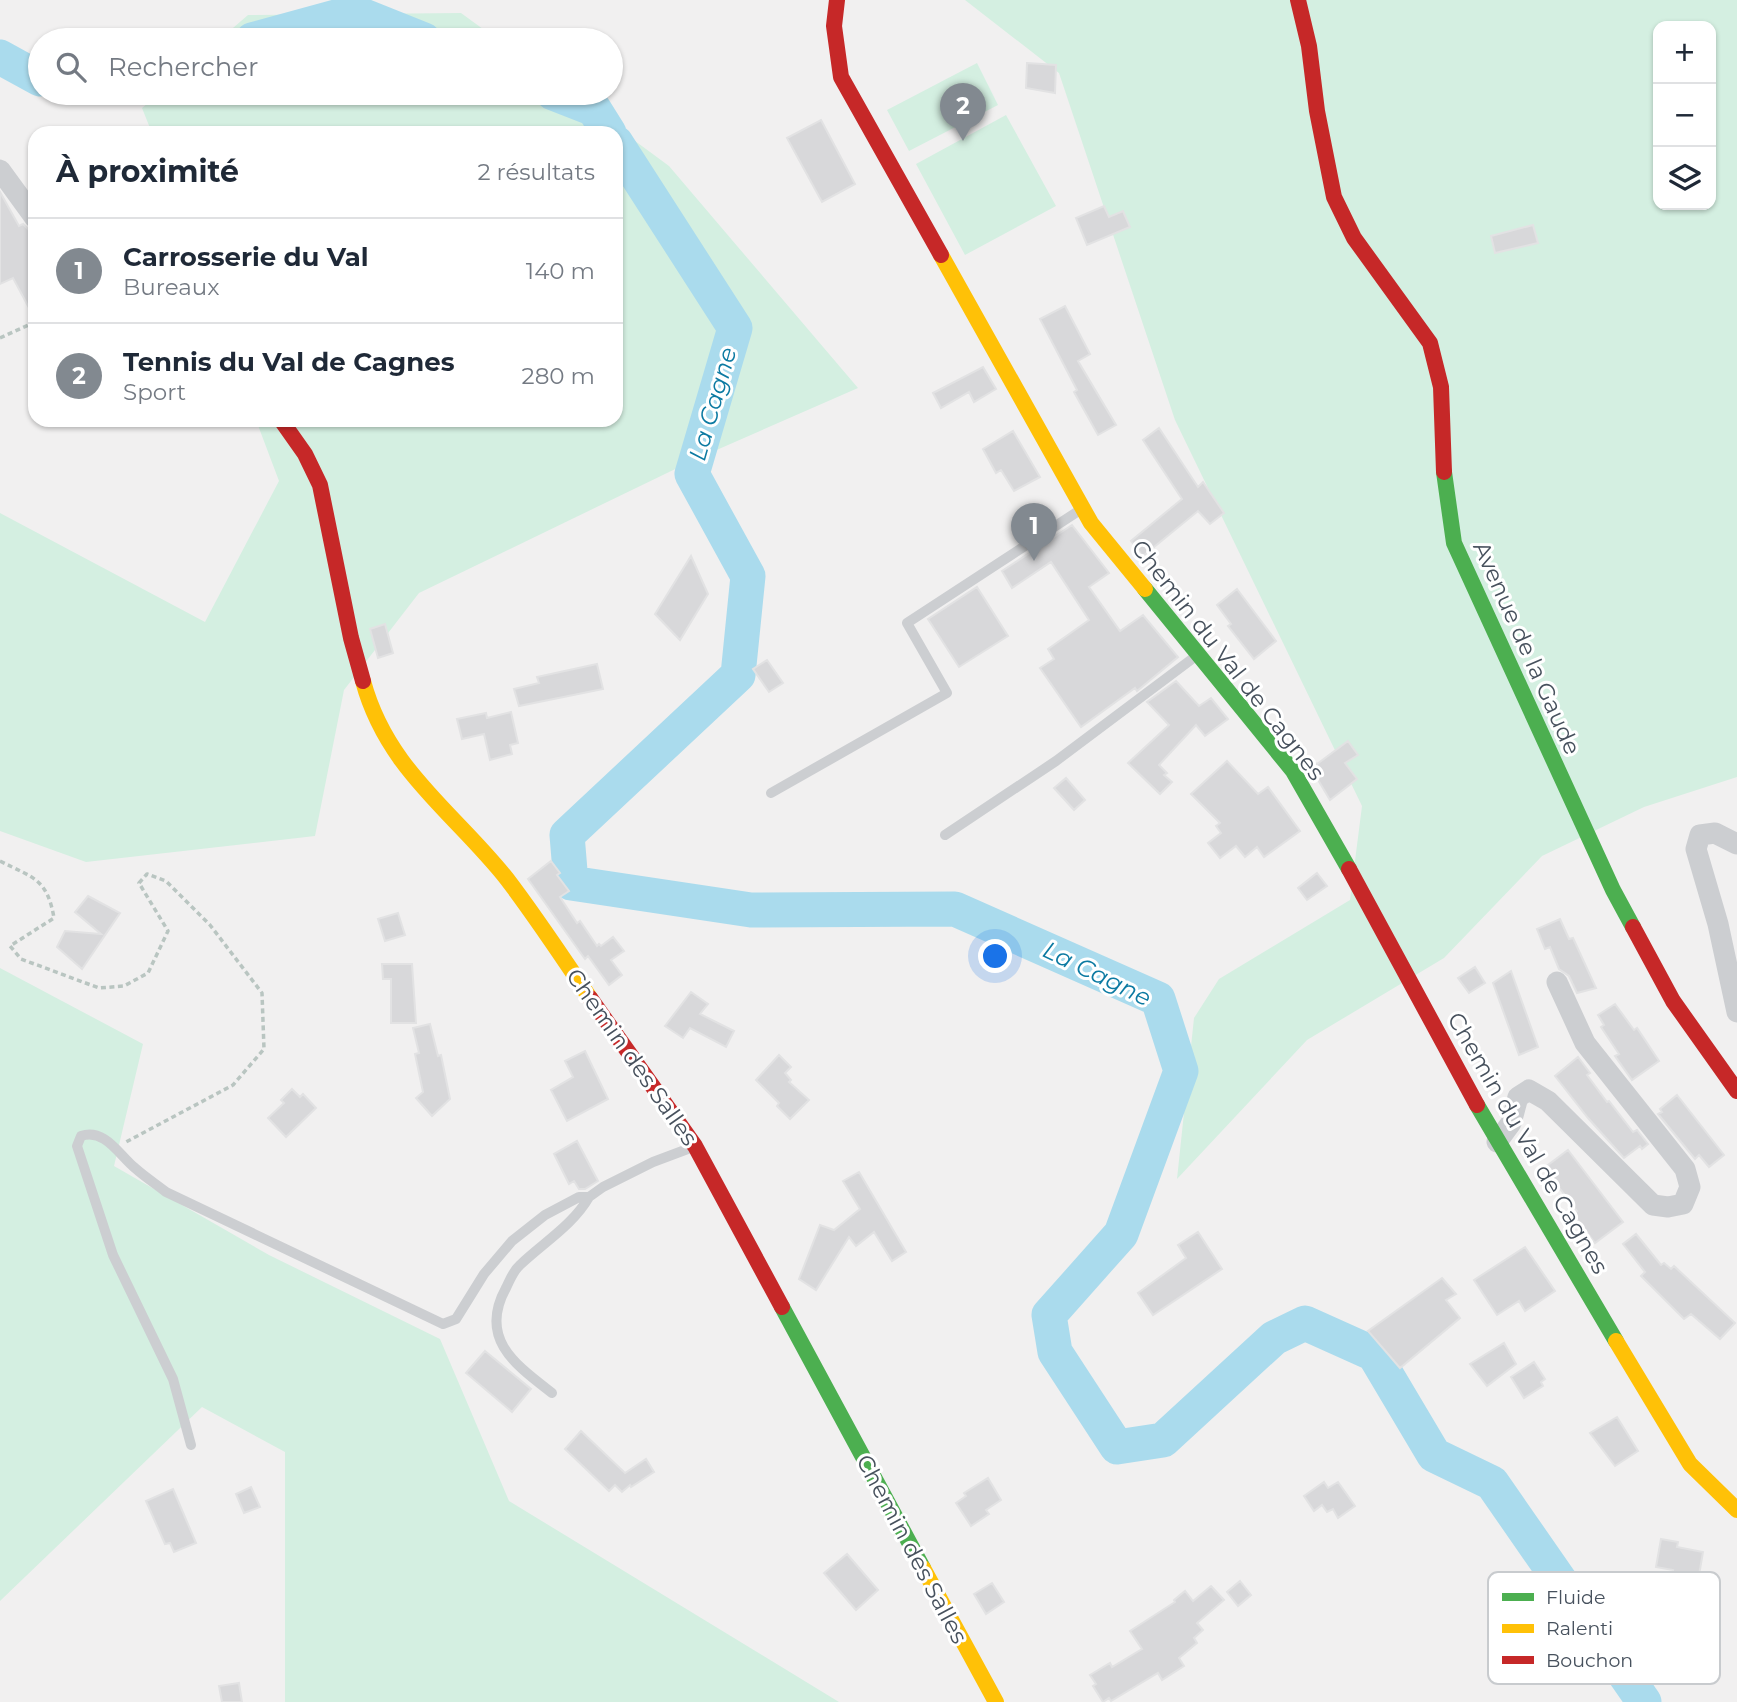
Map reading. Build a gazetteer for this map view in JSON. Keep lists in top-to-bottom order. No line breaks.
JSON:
{"streets":{"street":["Avenue de la Gaude","Chemin du Val de Cagnes","Chemin des Salles"]},"water":["La Cagne"],"legend":["Fluide","Ralenti","Bouchon"],"page":{"map_buttons":["+","−"],"search":"Rechercher","pins":["2","1"],"heading":["À proximité","2 résultats"],"list":[{"mark":"1","name":"Carrosserie du Val","note":"Bureaux","value":"140 m"},{"mark":"2","name":"Tennis du Val de Cagnes","note":"Sport","value":"280 m"}]}}
